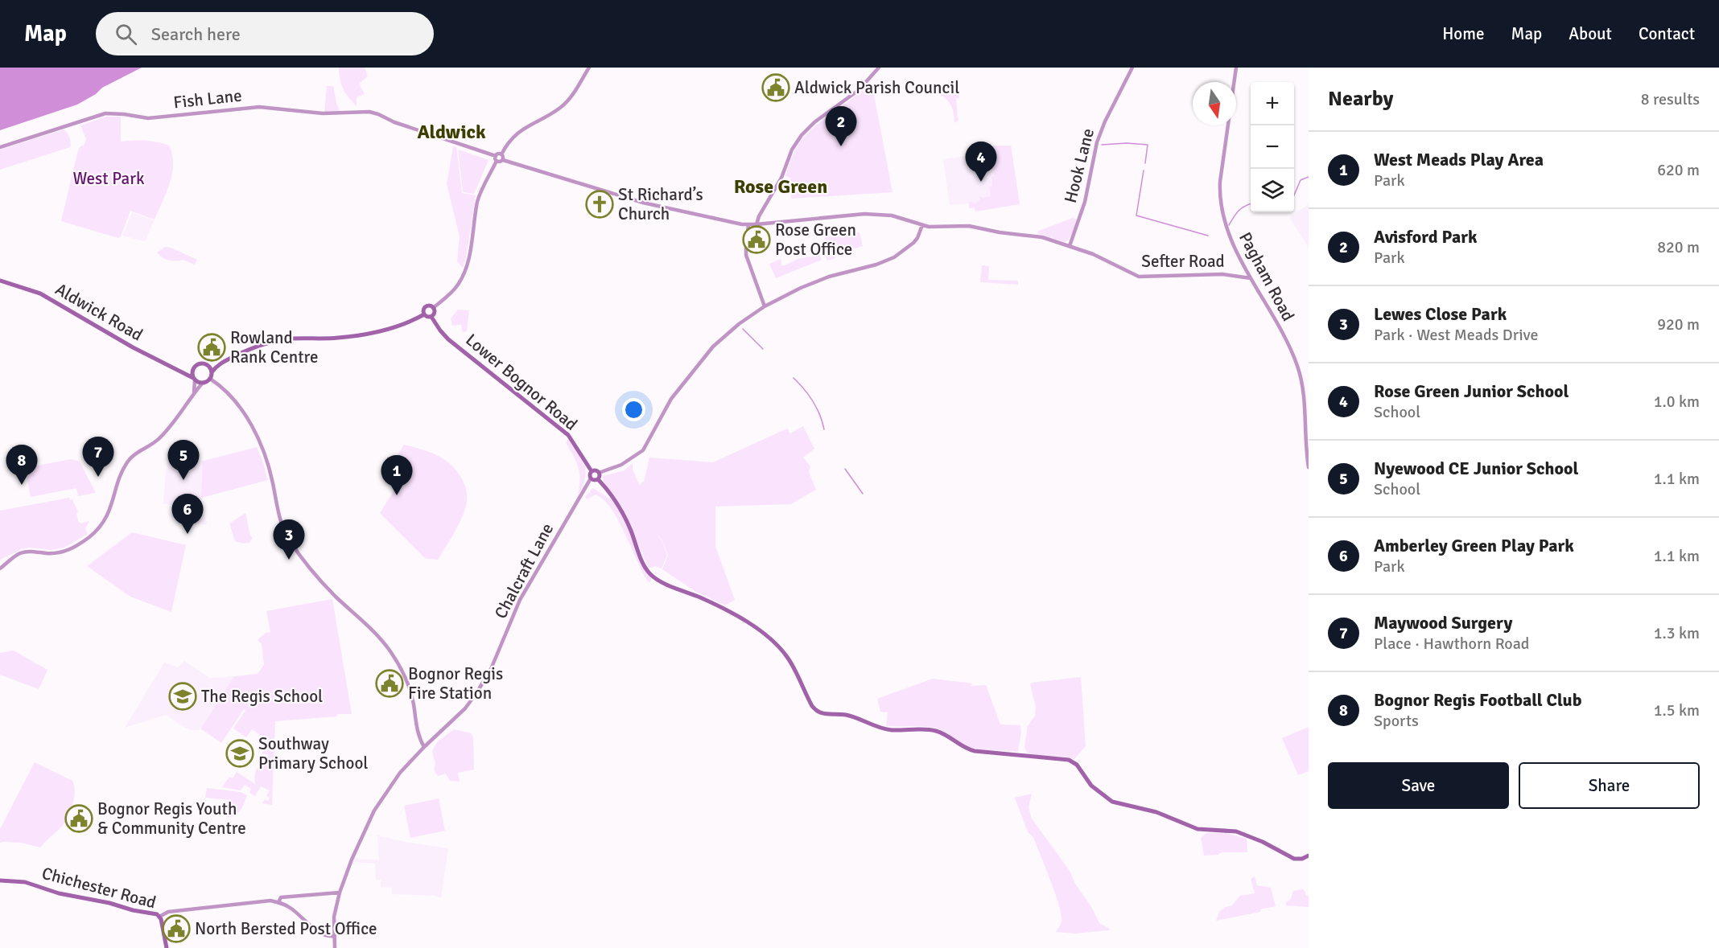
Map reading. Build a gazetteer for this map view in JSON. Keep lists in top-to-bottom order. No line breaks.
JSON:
{"streets":{"main road":["Aldwick Road","Lower Bognor Road","Chichester Road"],"street":["Fish Lane","Hook Lane","Sefter Road","Pagham Road","Chalcraft Lane"]},"crossings":[["Fish Lane","Sefter Road"],["Hook Lane","Sefter Road"],["Sefter Road","Pagham Road"],["Lower Bognor Road","Chalcraft Lane"]],"districts":["Aldwick","Rose Green"],"parks":["West Park"],"places":{"public building":["Aldwick Parish Council","Rose Green Post Office","Rowland Rank Centre","Bognor Regis Fire Station","Bognor Regis Youth & Community Centre","North Bersted Post Office"],"church":["St Richard’s Church"],"school or university":["The Regis School","Southway Primary School"]},"north":"bottom","page":{"header":"Map","search":"Search here","nav":["Home","Map","About","Contact"],"heading":["Nearby","8 results"],"map_buttons":["+","−"],"pins":["2","4","7","5","8","1","6","3"],"list":[{"mark":"1","name":"West Meads Play Area","note":"Park","value":"620 m"},{"mark":"2","name":"Avisford Park","note":"Park","value":"820 m"},{"mark":"3","name":"Lewes Close Park","note":"Park · West Meads Drive","value":"920 m"},{"mark":"4","name":"Rose Green Junior School","note":"School","value":"1.0 km"},{"mark":"5","name":"Nyewood CE Junior School","note":"School","value":"1.1 km"},{"mark":"6","name":"Amberley Green Play Park","note":"Park","value":"1.1 km"},{"mark":"7","name":"Maywood Surgery","note":"Place · Hawthorn Road","value":"1.3 km"},{"mark":"8","name":"Bognor Regis Football Club","note":"Sports","value":"1.5 km"}],"buttons":["Save","Share"]}}
